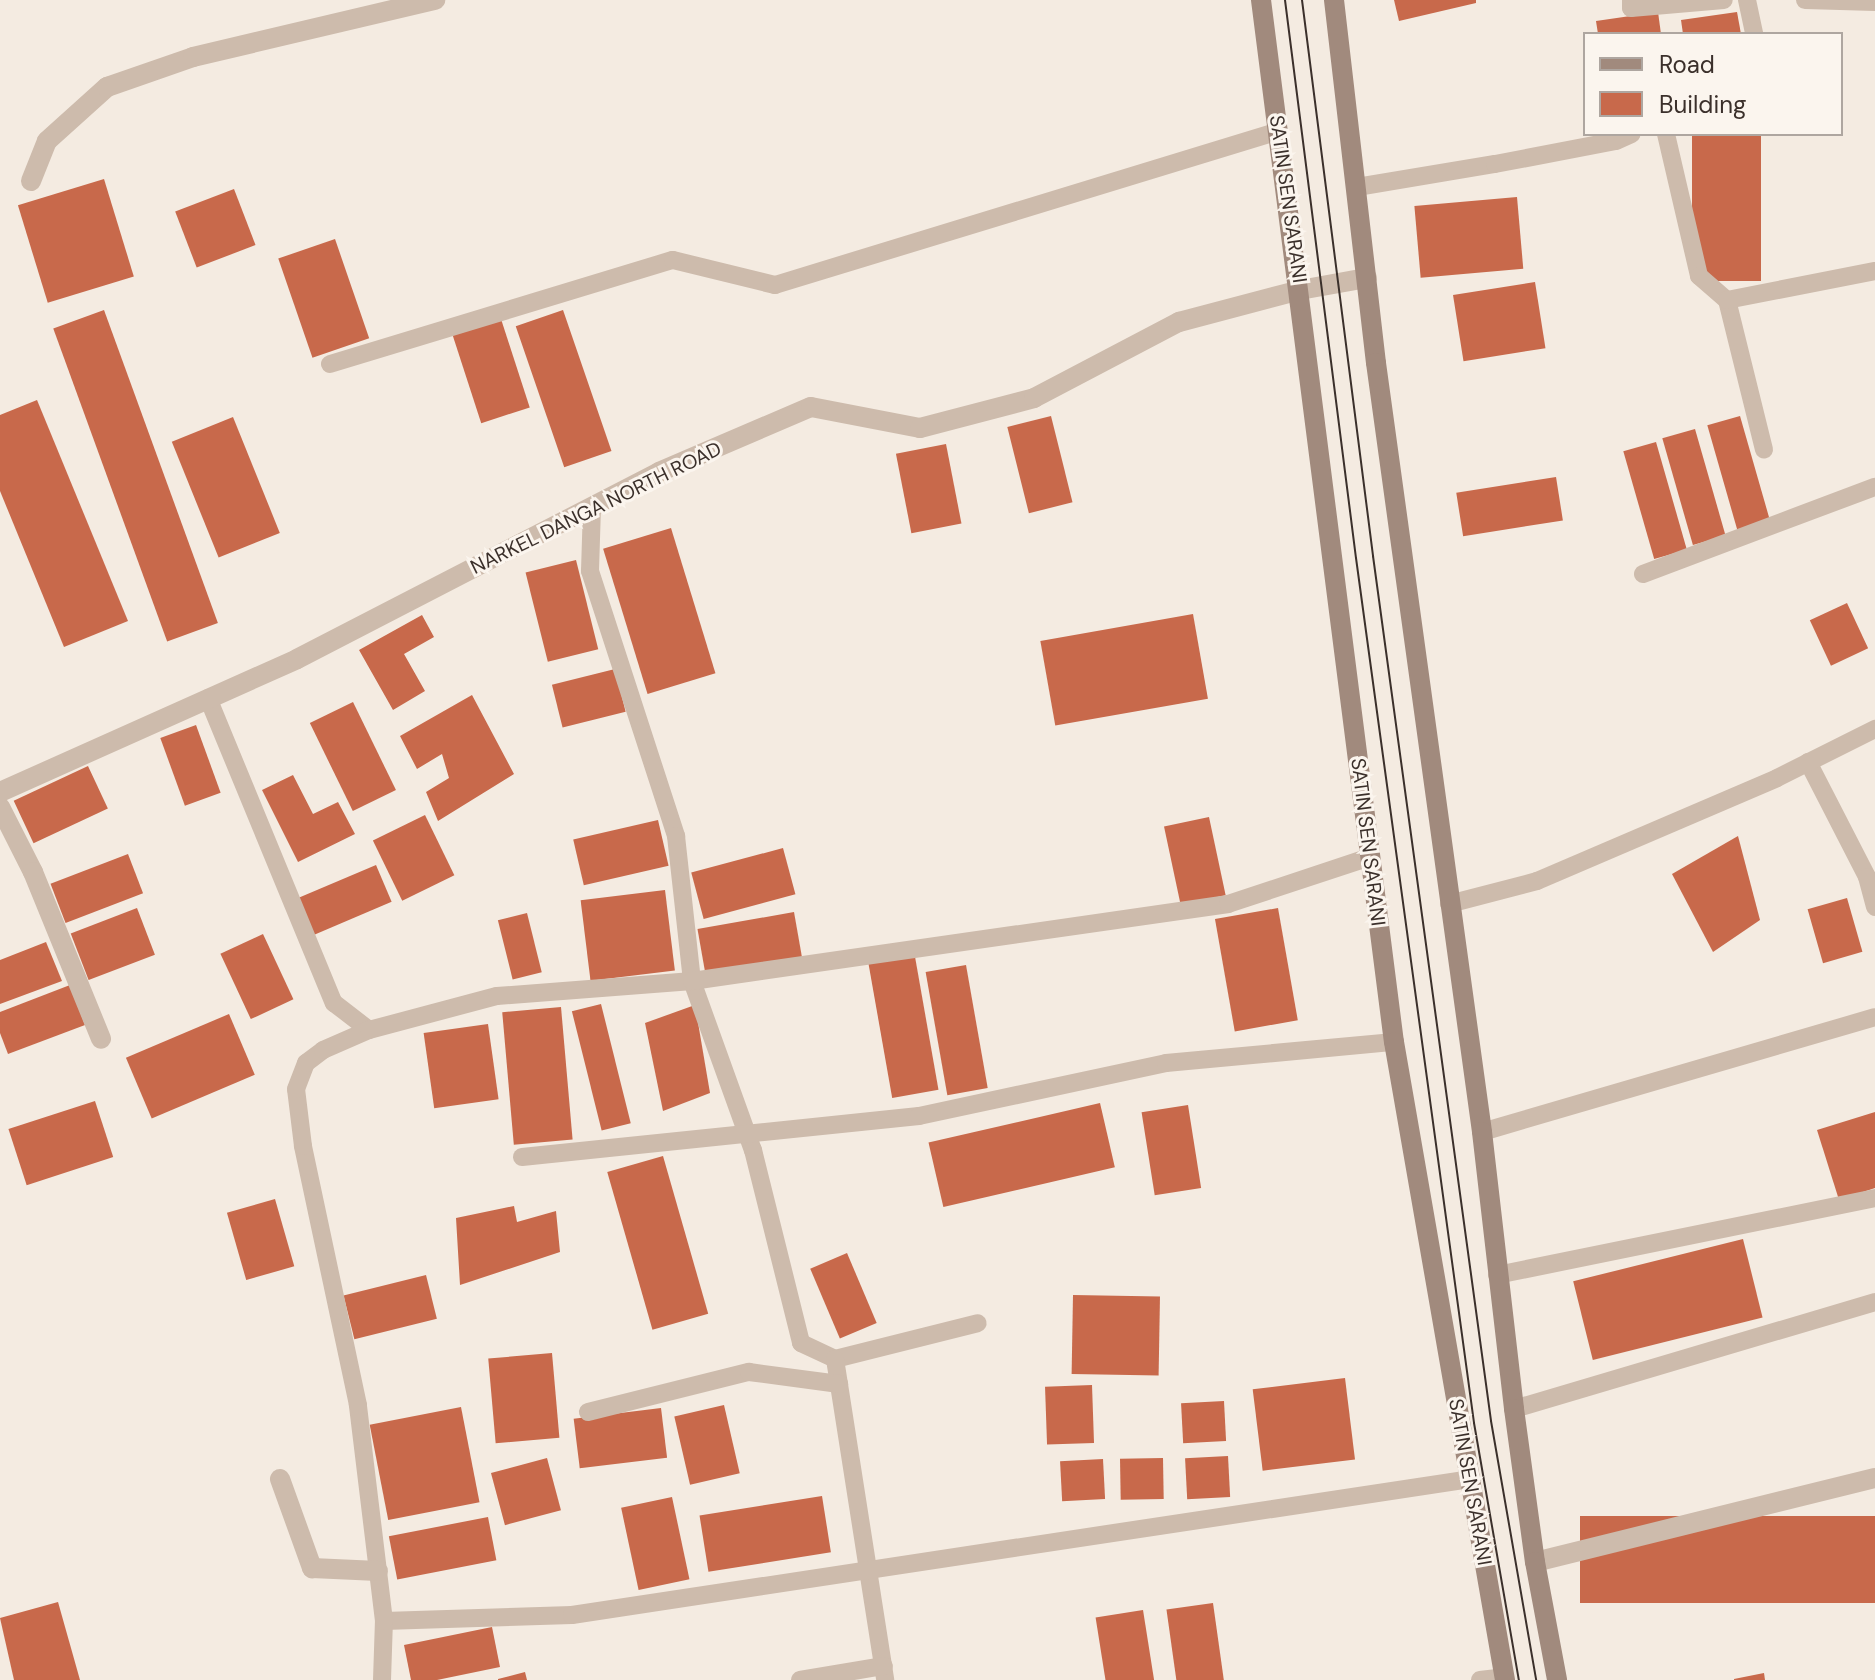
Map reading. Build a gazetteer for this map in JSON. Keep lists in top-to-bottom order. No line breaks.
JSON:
{"streets":{"main road":["SATIN SEN SARANI"],"street":["NARKEL DANGA NORTH ROAD"]},"crossings":[["SATIN SEN SARANI","NARKEL DANGA NORTH ROAD"]],"legend":["Road","Building"]}
